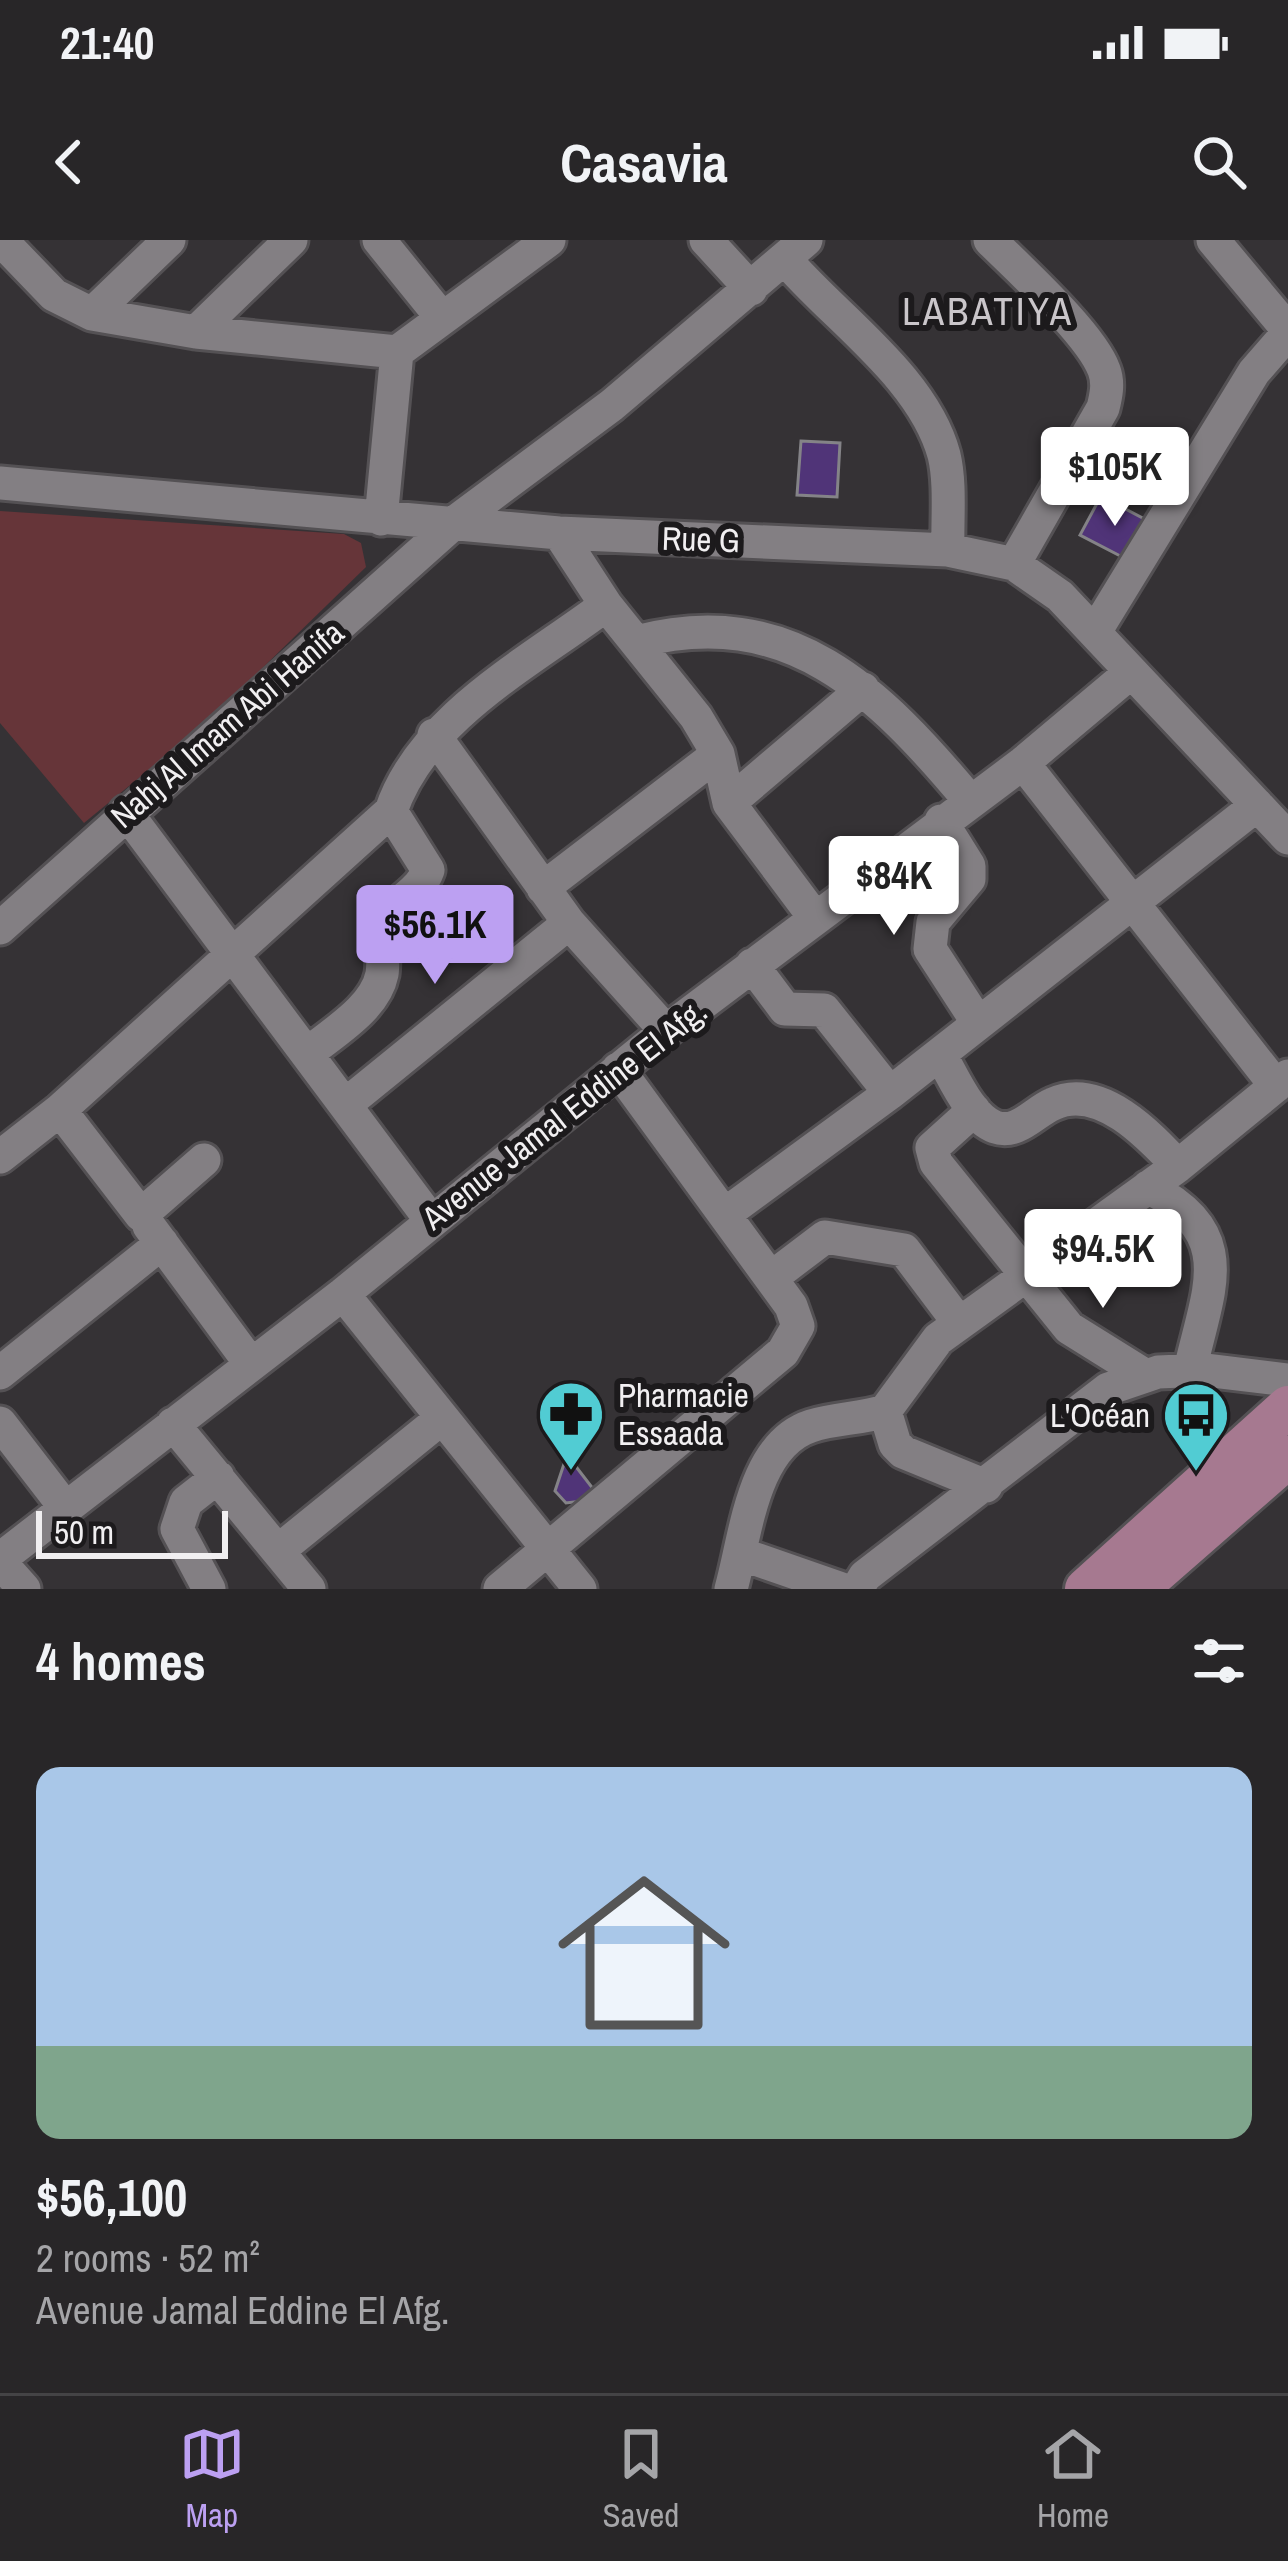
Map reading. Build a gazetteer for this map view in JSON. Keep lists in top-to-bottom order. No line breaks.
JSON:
{"streets":{"street":["Rue G","Nahj Al Imam Abi Hanifa","Avenue Jamal Eddine El Afg."]},"crossings":[["Rue G","Nahj Al Imam Abi Hanifa"],["Rue G","Avenue Jamal Eddine El Afg."]],"districts":["LABATIYA"],"places":{"pharmacy":["Pharmacie Essaada"],"bus stop":["L'Océan"]},"scale_bar":"50 m","page":{"status":"21:40","header":"Casavia","price":["$105K","$84K","$56.1K","$94.5K"],"scale":"50 m","heading":"4 homes","list":[{"name":"$56,100","note":"2 rooms · 52 m² · Avenue Jamal Eddine El Afg."}],"tabs":["Map","Saved","Home"]}}
